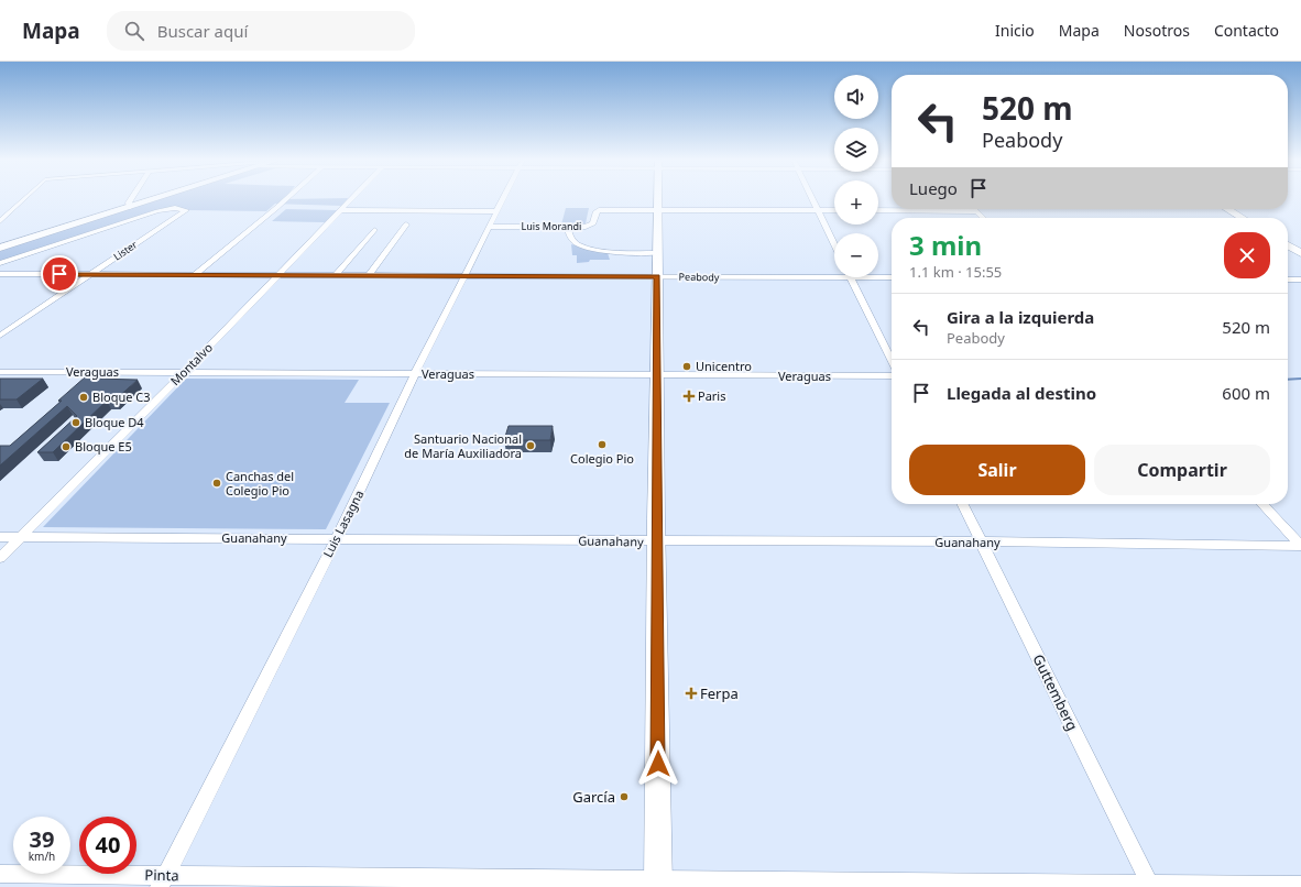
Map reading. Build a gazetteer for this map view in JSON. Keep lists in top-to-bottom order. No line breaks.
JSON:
{"streets":{"street":["Luis Morandi","Lister","Peabody","Montalvo","Veraguas","Luis Lasagna","Guanahany","Guttemberg","Pinta"]},"crossings":[["Luis Morandi","Luis Lasagna"],["Lister","Peabody"],["Peabody","Montalvo"],["Peabody","Luis Lasagna"],["Montalvo","Veraguas"],["Montalvo","Guanahany"],["Veraguas","Luis Lasagna"],["Luis Lasagna","Guanahany"],["Luis Lasagna","Pinta"],["Guanahany","Guttemberg"],["Guttemberg","Pinta"]],"places":{"other":["Unicentro","Bloque C3","Bloque D4","Colegio Pio","Santuario Nacional de María Auxiliadora","Bloque E5","Canchas del Colegio Pio","García"],"health":["Paris","Ferpa"]},"page":{"header":"Mapa","search":"Buscar aquí","nav":["Inicio","Mapa","Nosotros","Contacto"],"map_buttons":["+","−"],"turn":["520 m","Peabody"],"then":"Luego","heading":["3 min","1.1 km · 15:55"],"list":[{"name":"Gira a la izquierda","note":"Peabody","value":"520 m"},{"name":"Llegada al destino","value":"600 m"}],"buttons":["Salir","Compartir"],"speed":"39 km/h","limit":"40"}}
